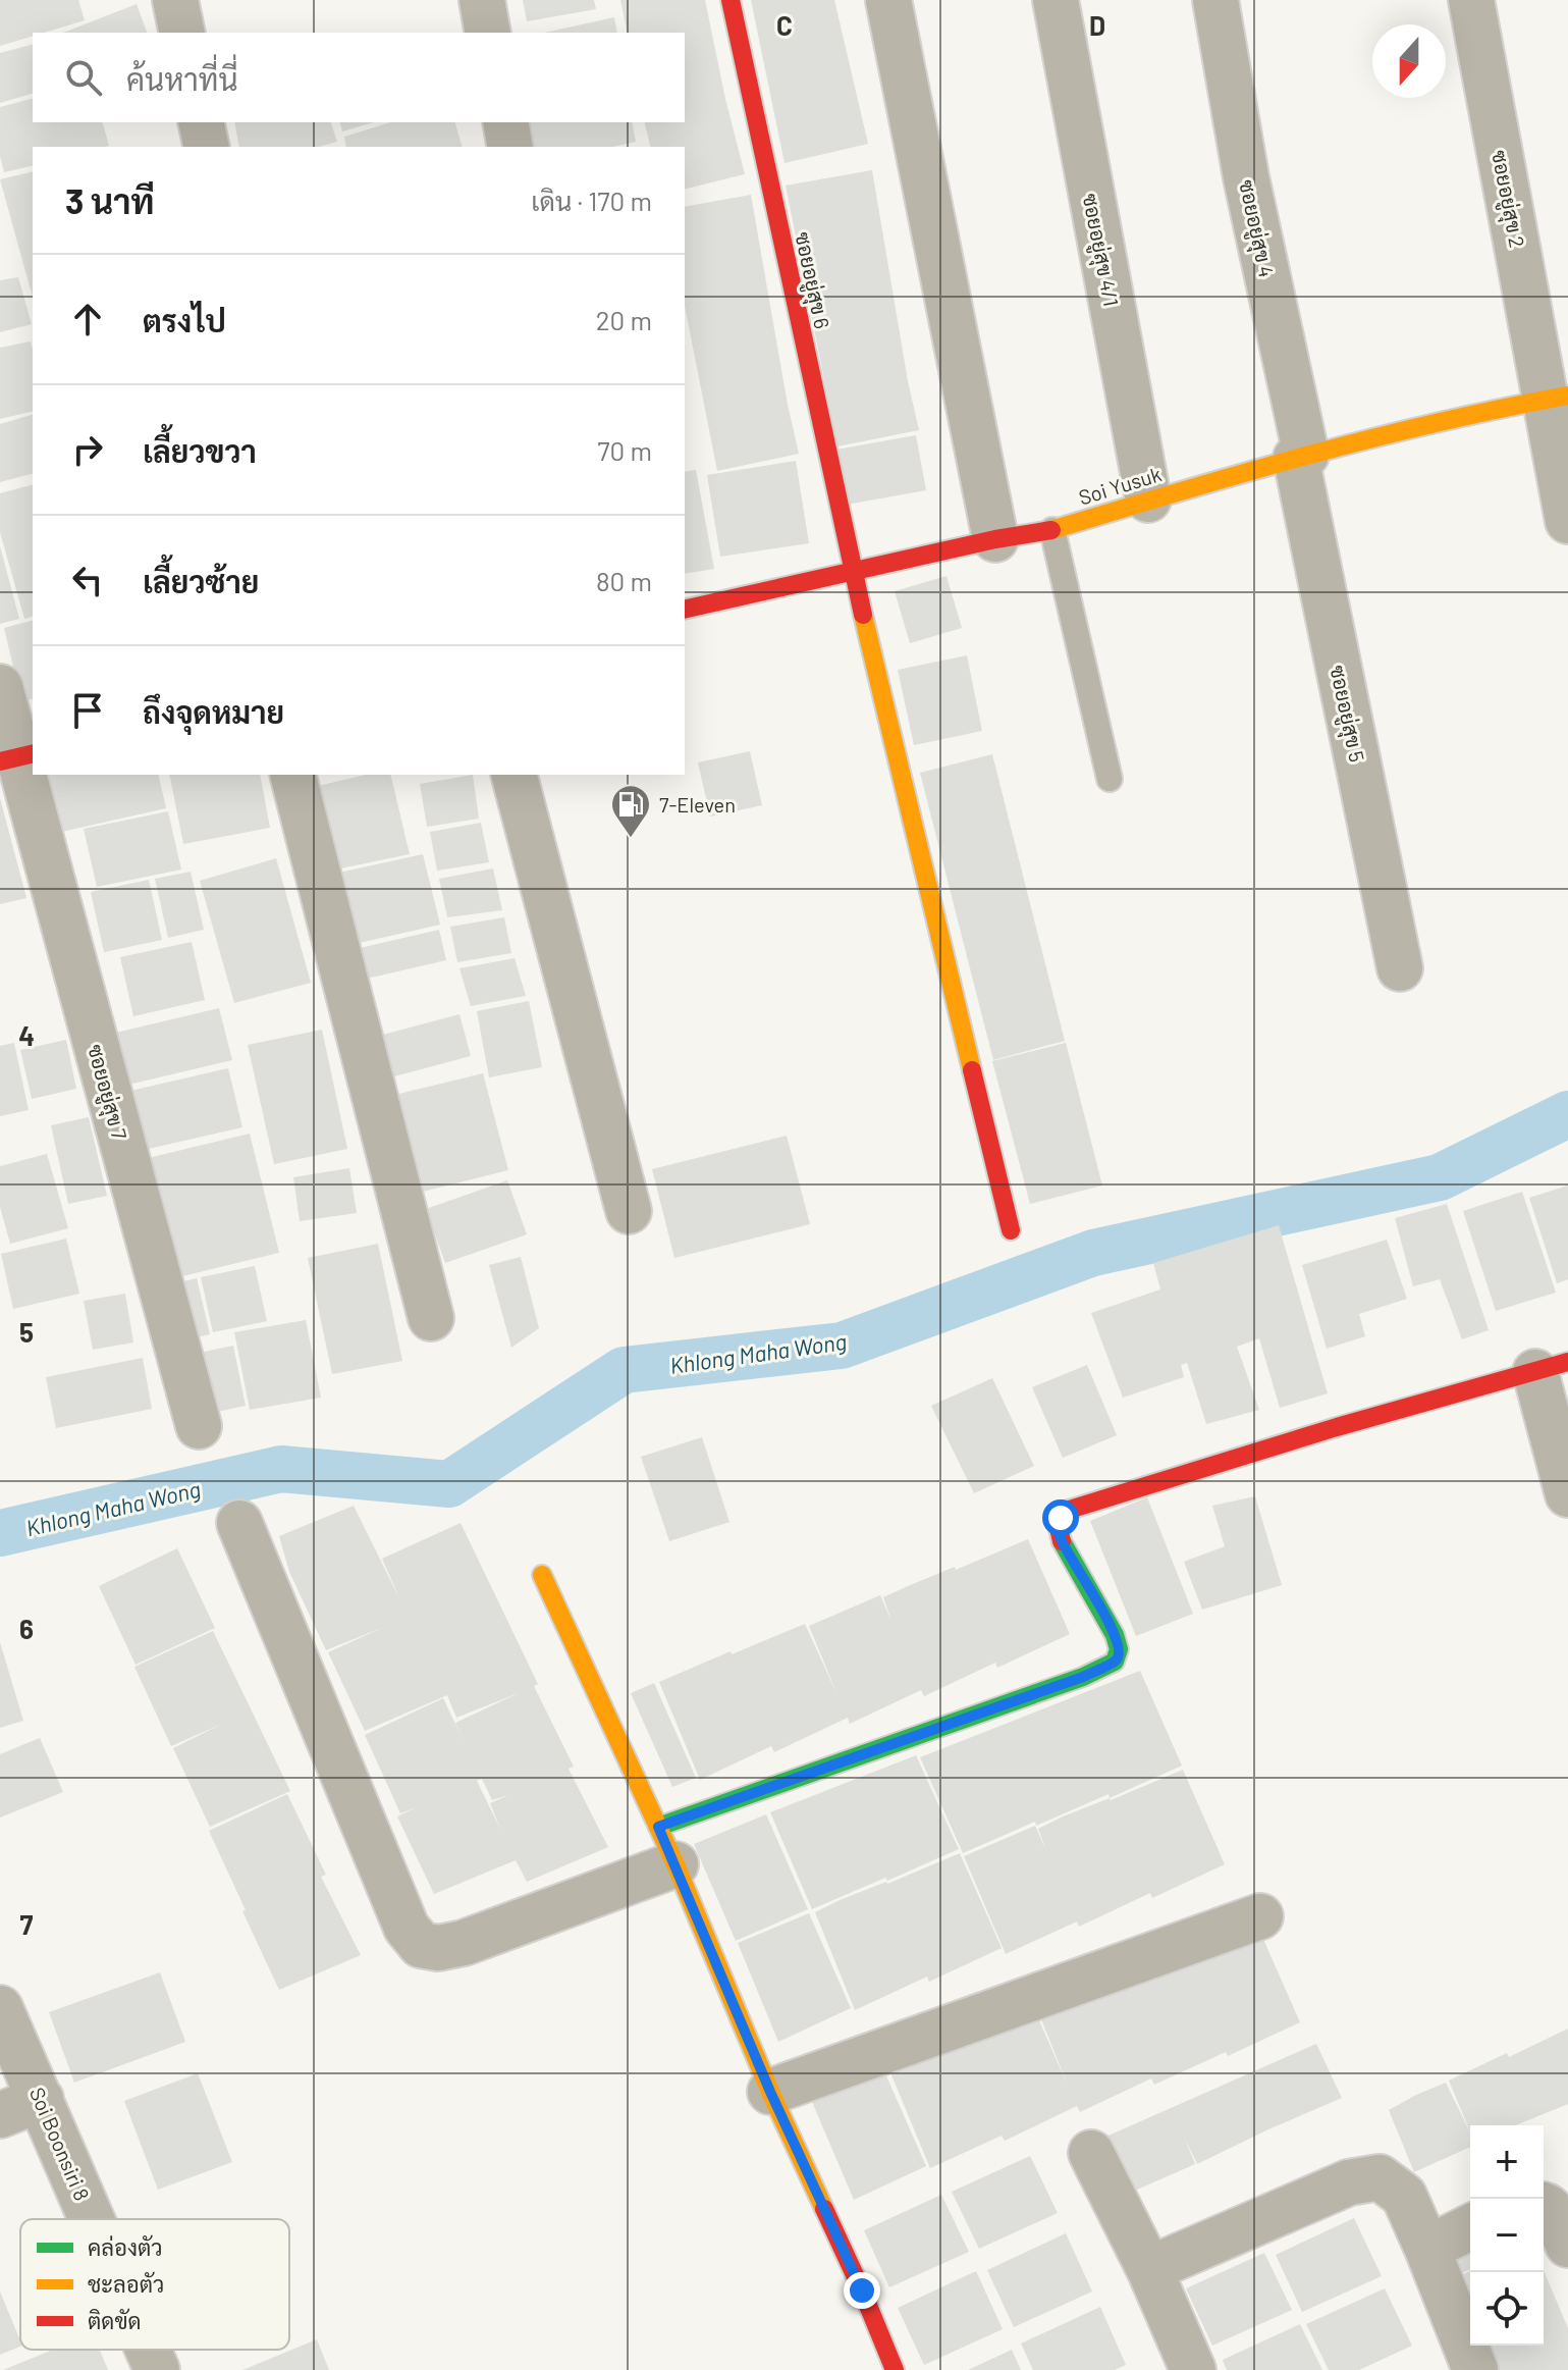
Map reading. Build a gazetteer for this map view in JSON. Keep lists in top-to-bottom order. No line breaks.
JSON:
{"streets":{"street":["ซอยอยู่สุข 2","ซอยอยู่สุข 4","ซอยอยู่สุข 4/1","ซอยอยู่สุข 6","Soi Yusuk","ซอยอยู่สุข 5","ซอยอยู่สุข 7","Soi Boonsiri 8"]},"crossings":[["ซอยอยู่สุข 2","Soi Yusuk"],["ซอยอยู่สุข 4","Soi Yusuk"],["ซอยอยู่สุข 4","ซอยอยู่สุข 5"],["ซอยอยู่สุข 4/1","Soi Yusuk"],["ซอยอยู่สุข 6","Soi Yusuk"],["Soi Yusuk","ซอยอยู่สุข 5"]],"water":["Khlong Maha Wong"],"places":{"fuel station":["7-Eleven"]},"legend":["คล่องตัว","ชะลอตัว","ติดขัด"],"north":"bottom","page":{"search":"ค้นหาที่นี่","heading":["3 นาที","เดิน · 170 m"],"list":[["ตรงไป","20 m"],["เลี้ยวขวา","70 m"],["เลี้ยวซ้าย","80 m"],"ถึงจุดหมาย"],"map_buttons":["+","−"]},"grid":{"columns":["C","D"],"rows":["4","5","6","7"]}}
